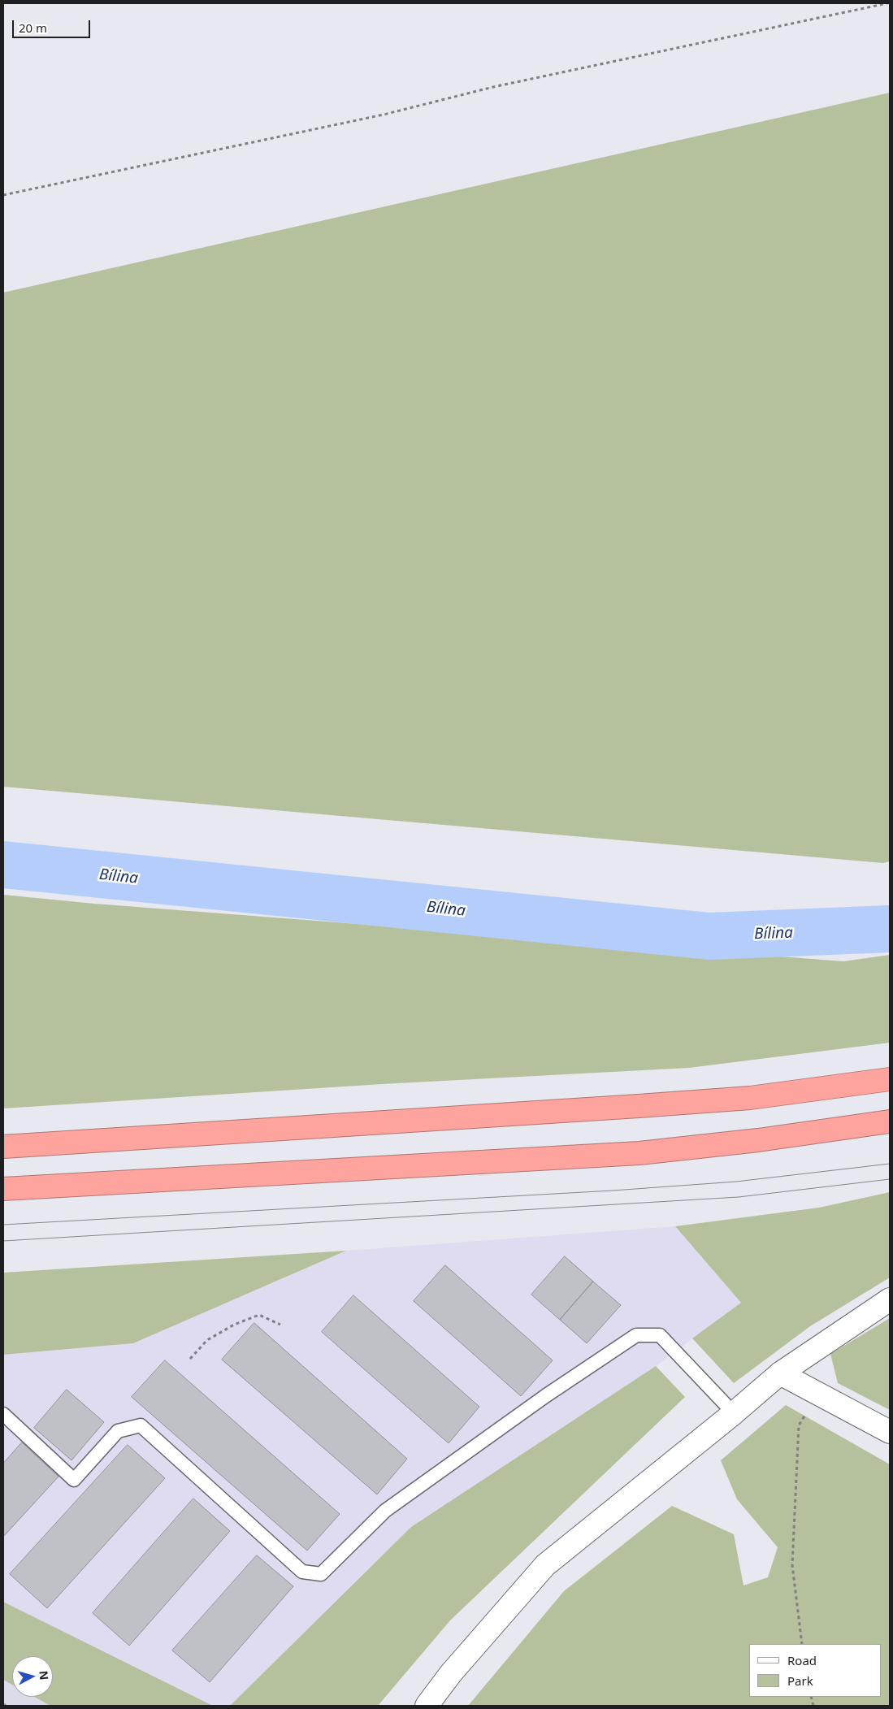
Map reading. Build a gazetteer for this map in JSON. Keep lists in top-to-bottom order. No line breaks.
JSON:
{"water":["Bílina"],"legend":["Road","Park"],"scale_bar":"20 m","north":"right"}
